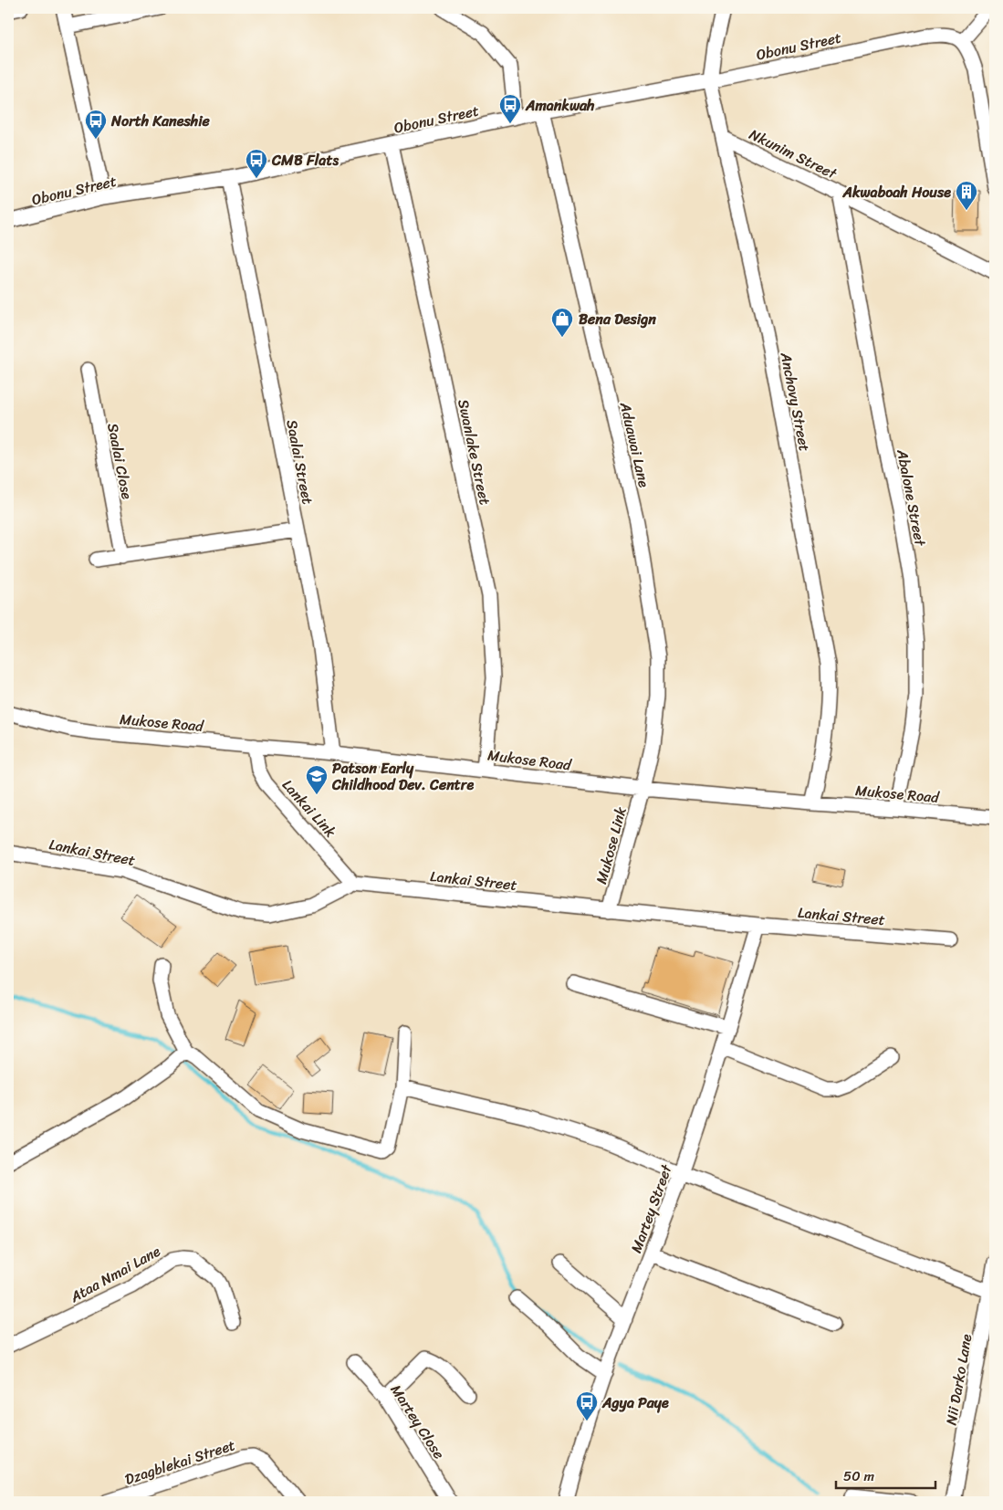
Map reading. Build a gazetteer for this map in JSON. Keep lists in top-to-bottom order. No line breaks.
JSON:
{"streets":{"street":["Obonu Street","Nkunim Street","Anchovy Street","Aduawai Lane","Swanlake Street","Saalai Close","Saalai Street","Abalone Street","Mukose Road","Lankai Link","Mukose Link","Lankai Street","Martey Street","Ataa Nmai Lane","Nii Darko Lane","Martey Close","Dzagblekai Street"]},"crossings":[["Obonu Street","Anchovy Street"],["Obonu Street","Aduawai Lane"],["Obonu Street","Swanlake Street"],["Obonu Street","Saalai Street"],["Nkunim Street","Anchovy Street"],["Nkunim Street","Abalone Street"],["Anchovy Street","Mukose Road"],["Aduawai Lane","Mukose Road"],["Aduawai Lane","Mukose Link"],["Swanlake Street","Mukose Road"],["Saalai Street","Mukose Road"],["Abalone Street","Mukose Road"],["Mukose Road","Lankai Link"],["Mukose Road","Mukose Link"],["Lankai Link","Lankai Street"],["Mukose Link","Lankai Street"],["Lankai Street","Martey Street"]],"places":{"bus stop":["Amankwah","North Kaneshie","CMB Flats","Agya Paye"],"building":["Akwaboah House"],"shop":["Bena Design"],"school or university":["Patson Early Childhood Dev. Centre"]},"scale_bar":"50 m"}
